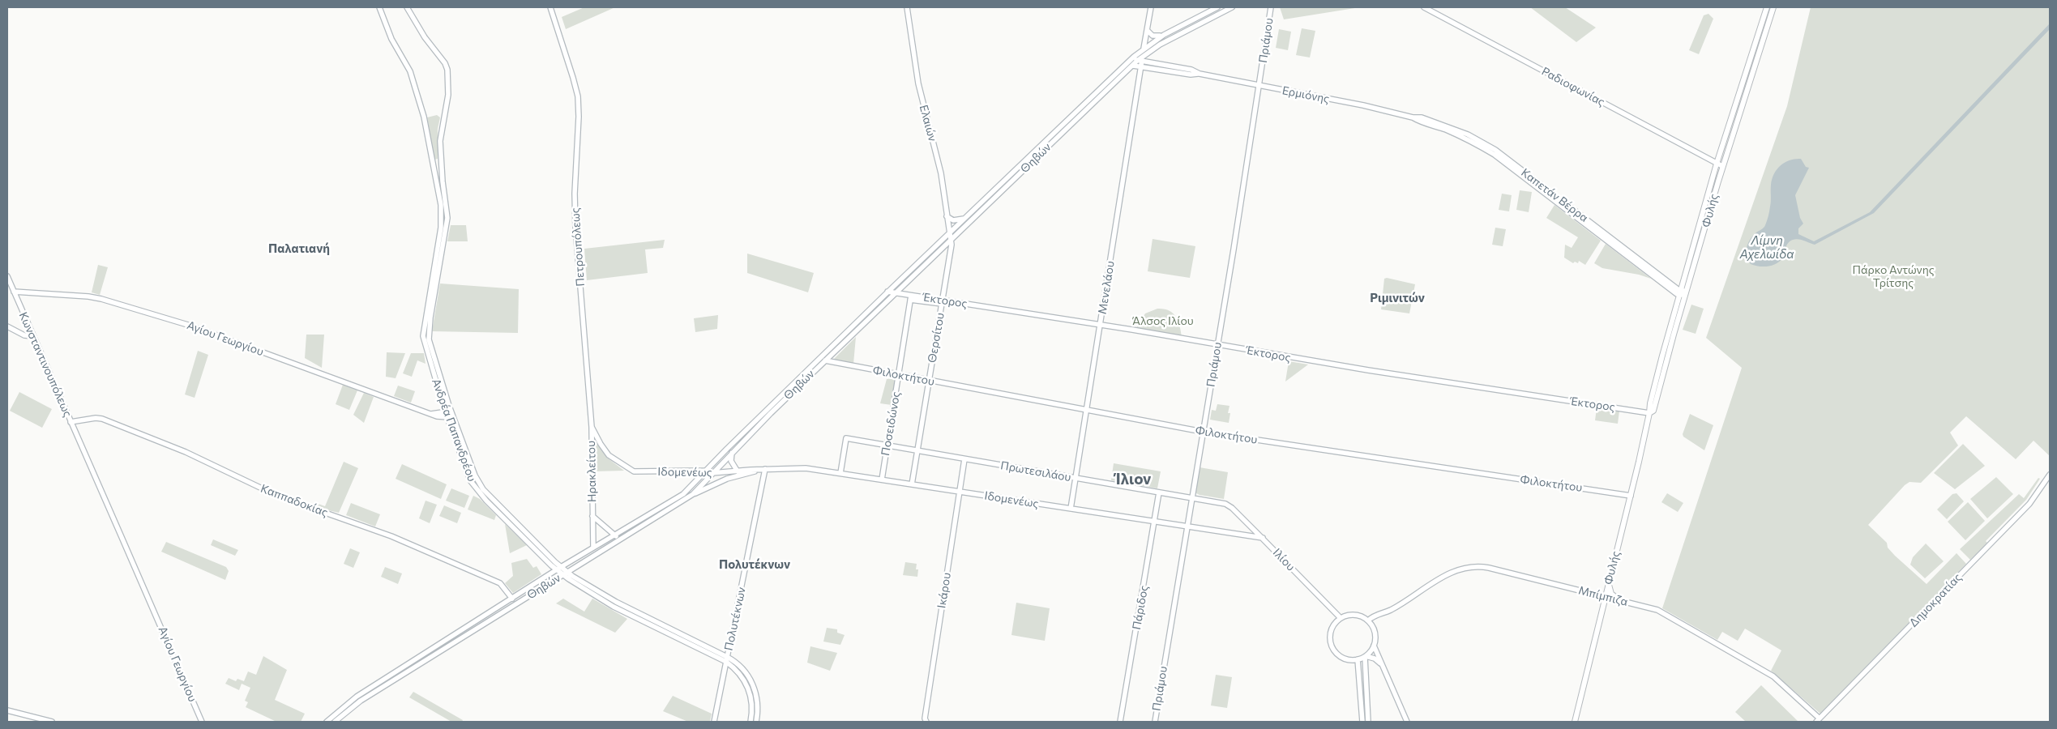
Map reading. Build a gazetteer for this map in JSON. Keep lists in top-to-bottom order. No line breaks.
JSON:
{"streets":{"main road":["Φυλής"],"street":["Πριάμου","Ραδιοφωνίας","Ερμιόνης","Ελαιών","Θηβών","Καπετάν Βέρρα","Πετρουπόλεως","Μενελάου","Έκτορος","Θερσίτου","Αγίου Γεωργίου","Κωνσταντινουπόλεως","Φιλοκτήτου","Ποσειδώνος","Ανδρέα Παπανδρέου","Ηρακλείτου","Πρωτεσιλάου","Ιδομενέως","Καππαδοκίας","Ιλίου","Ικάρου","Μπίμπιζα","Δημοκρατίας","Πάριδος","Πολυτέκνων"]},"crossings":[["Πριάμου","Ερμιόνης"],["Πριάμου","Έκτορος"],["Πριάμου","Φιλοκτήτου"],["Πριάμου","Πρωτεσιλάου"],["Πριάμου","Ιδομενέως"],["Ραδιοφωνίας","Φυλής"],["Ερμιόνης","Θηβών"],["Ερμιόνης","Καπετάν Βέρρα"],["Ερμιόνης","Μενελάου"],["Ελαιών","Θηβών"],["Ελαιών","Θερσίτου"],["Θηβών","Μενελάου"],["Θηβών","Έκτορος"],["Θηβών","Θερσίτου"],["Θηβών","Φιλοκτήτου"],["Θηβών","Ανδρέα Παπανδρέου"],["Θηβών","Ηρακλείτου"],["Θηβών","Ιδομενέως"],["Θηβών","Καππαδοκίας"],["Καπετάν Βέρρα","Φυλής"],["Φυλής","Έκτορος"],["Φυλής","Φιλοκτήτου"],["Φυλής","Μπίμπιζα"],["Πετρουπόλεως","Ηρακλείτου"],["Πετρουπόλεως","Ιδομενέως"],["Μενελάου","Έκτορος"],["Μενελάου","Φιλοκτήτου"],["Μενελάου","Πρωτεσιλάου"],["Μενελάου","Ιδομενέως"],["Έκτορος","Θερσίτου"],["Έκτορος","Ποσειδώνος"],["Θερσίτου","Φιλοκτήτου"],["Θερσίτου","Πρωτεσιλάου"],["Θερσίτου","Ιδομενέως"],["Αγίου Γεωργίου","Κωνσταντινουπόλεως"],["Αγίου Γεωργίου","Ανδρέα Παπανδρέου"],["Κωνσταντινουπόλεως","Καππαδοκίας"],["Φιλοκτήτου","Ποσειδώνος"],["Ποσειδώνος","Πρωτεσιλάου"],["Ποσειδώνος","Ιδομενέως"],["Ανδρέα Παπανδρέου","Πολυτέκνων"],["Πρωτεσιλάου","Ιδομενέως"],["Πρωτεσιλάου","Ιλίου"],["Πρωτεσιλάου","Ικάρου"],["Πρωτεσιλάου","Πάριδος"],["Ιδομενέως","Ιλίου"],["Ιδομενέως","Ικάρου"],["Ιδομενέως","Πάριδος"],["Ιδομενέως","Πολυτέκνων"],["Ιλίου","Μπίμπιζα"],["Μπίμπιζα","Δημοκρατίας"]],"districts":["Παλατιανή","Ριμινιτών","Ίλιον","Πολυτέκνων"],"water":["Λίμνη Αχελωίδα"],"parks":["Πάρκο Αντώνης Τρίτσης","Άλσος Ιλίου"]}
